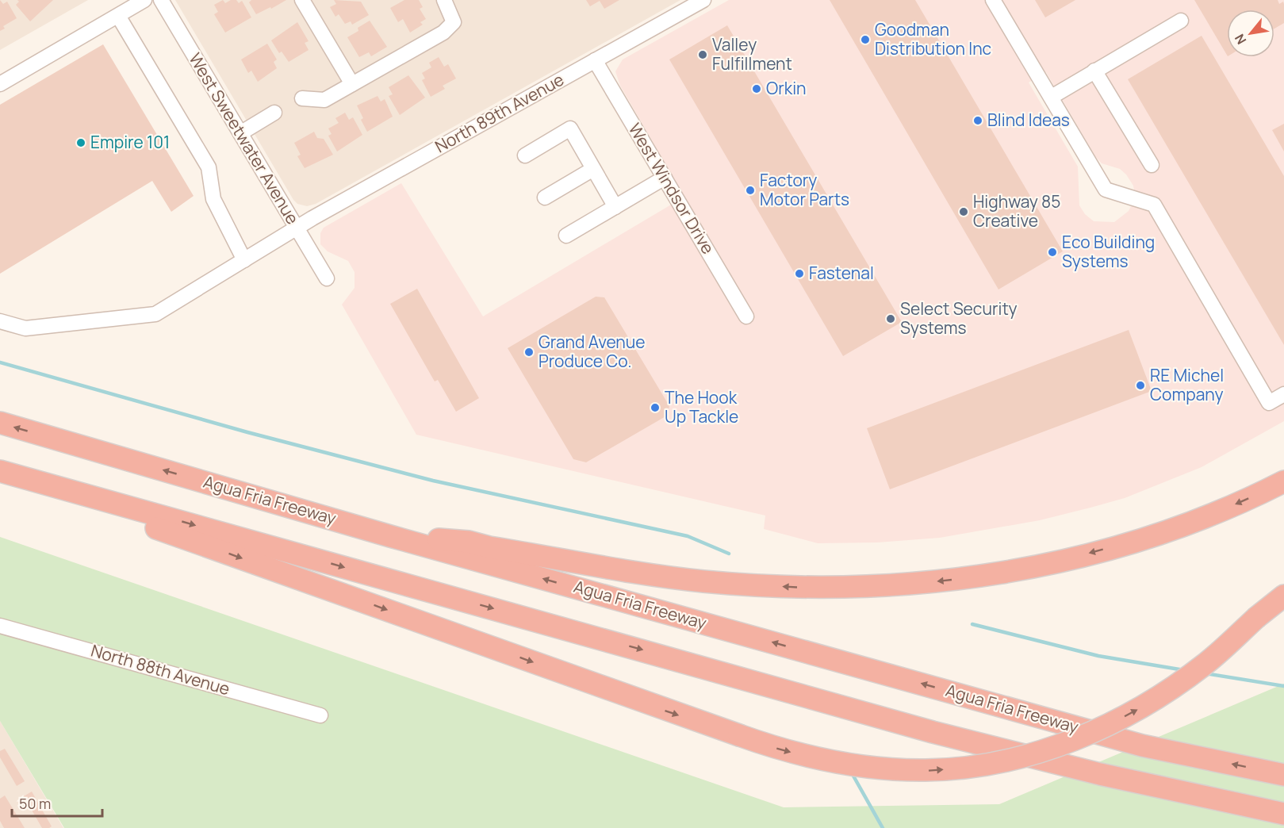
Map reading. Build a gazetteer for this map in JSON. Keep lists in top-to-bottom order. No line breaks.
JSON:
{"streets":{"highway":["Agua Fria Freeway"],"street":["North 89th Avenue","West Sweetwater Avenue","West Windsor Drive","North 88th Avenue"]},"crossings":[["North 89th Avenue","West Sweetwater Avenue"],["North 89th Avenue","West Windsor Drive"]],"places":["Goodman Distribution Inc","Valley Fulfillment","Orkin","Blind Ideas","Empire 101","Factory Motor Parts","Highway 85 Creative","Eco Building Systems","Fastenal","Select Security Systems","Grand Avenue Produce Co.","RE Michel Company","The Hook Up Tackle"],"scale_bar":"50 m","north":"bottom left"}
